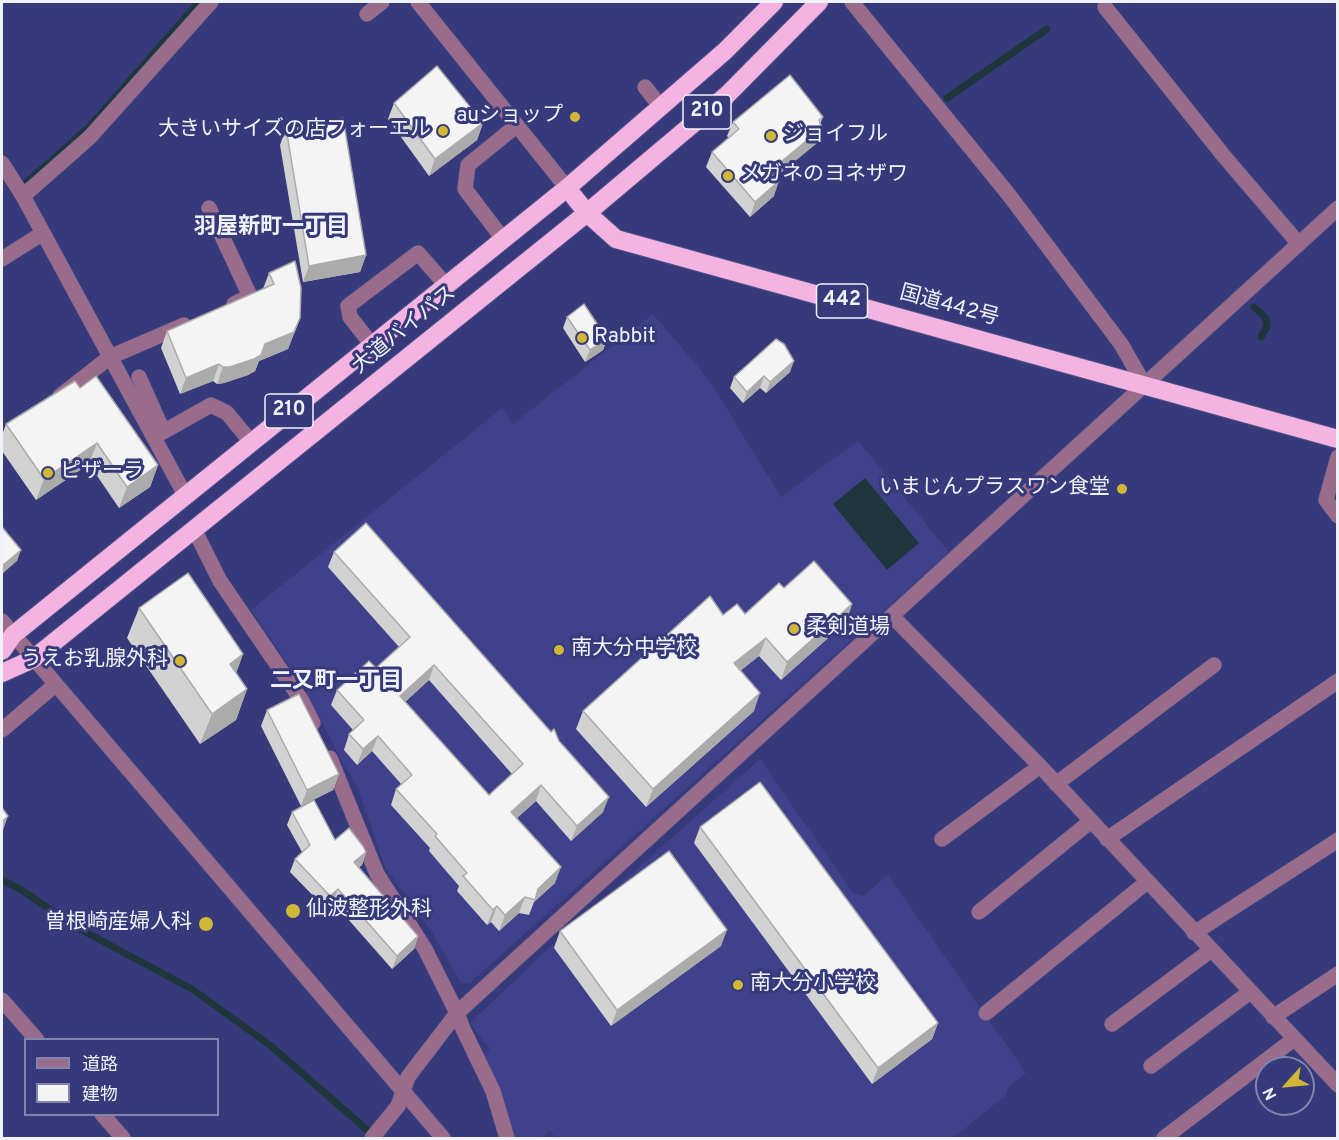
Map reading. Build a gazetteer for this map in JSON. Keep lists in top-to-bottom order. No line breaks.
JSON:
{"streets":{"highway":["210","442","国道442号","大道バイパス"]},"crossings":[["国道442号","大道バイパス"]],"districts":["羽屋新町一丁目","二又町一丁目"],"places":["auショップ","大きいサイズの店フォーエル","ジョイフル","メガネのヨネザワ","Rabbit","ピザーラ","いまじんプラスワン食堂","柔剣道場","南大分中学校","うえお乳腺外科","仙波整形外科","曽根崎産婦人科","南大分小学校"],"legend":["道路","建物"],"north":"bottom left"}
